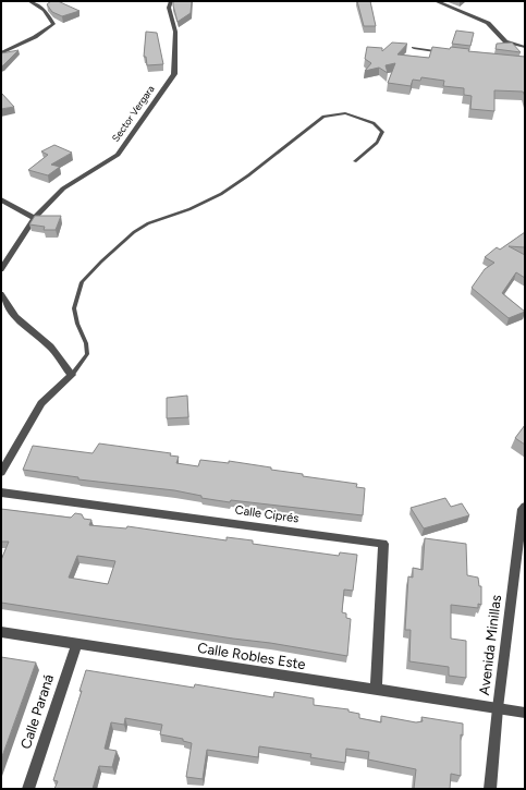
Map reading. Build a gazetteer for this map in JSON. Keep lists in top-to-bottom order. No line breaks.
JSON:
{"streets":{"street":["Sector Vergara","Calle Ciprés","Avenida Minillas","Calle Robles Este","Calle Paraná"]},"crossings":[["Calle Ciprés","Calle Robles Este"],["Avenida Minillas","Calle Robles Este"],["Calle Robles Este","Calle Paraná"]]}
